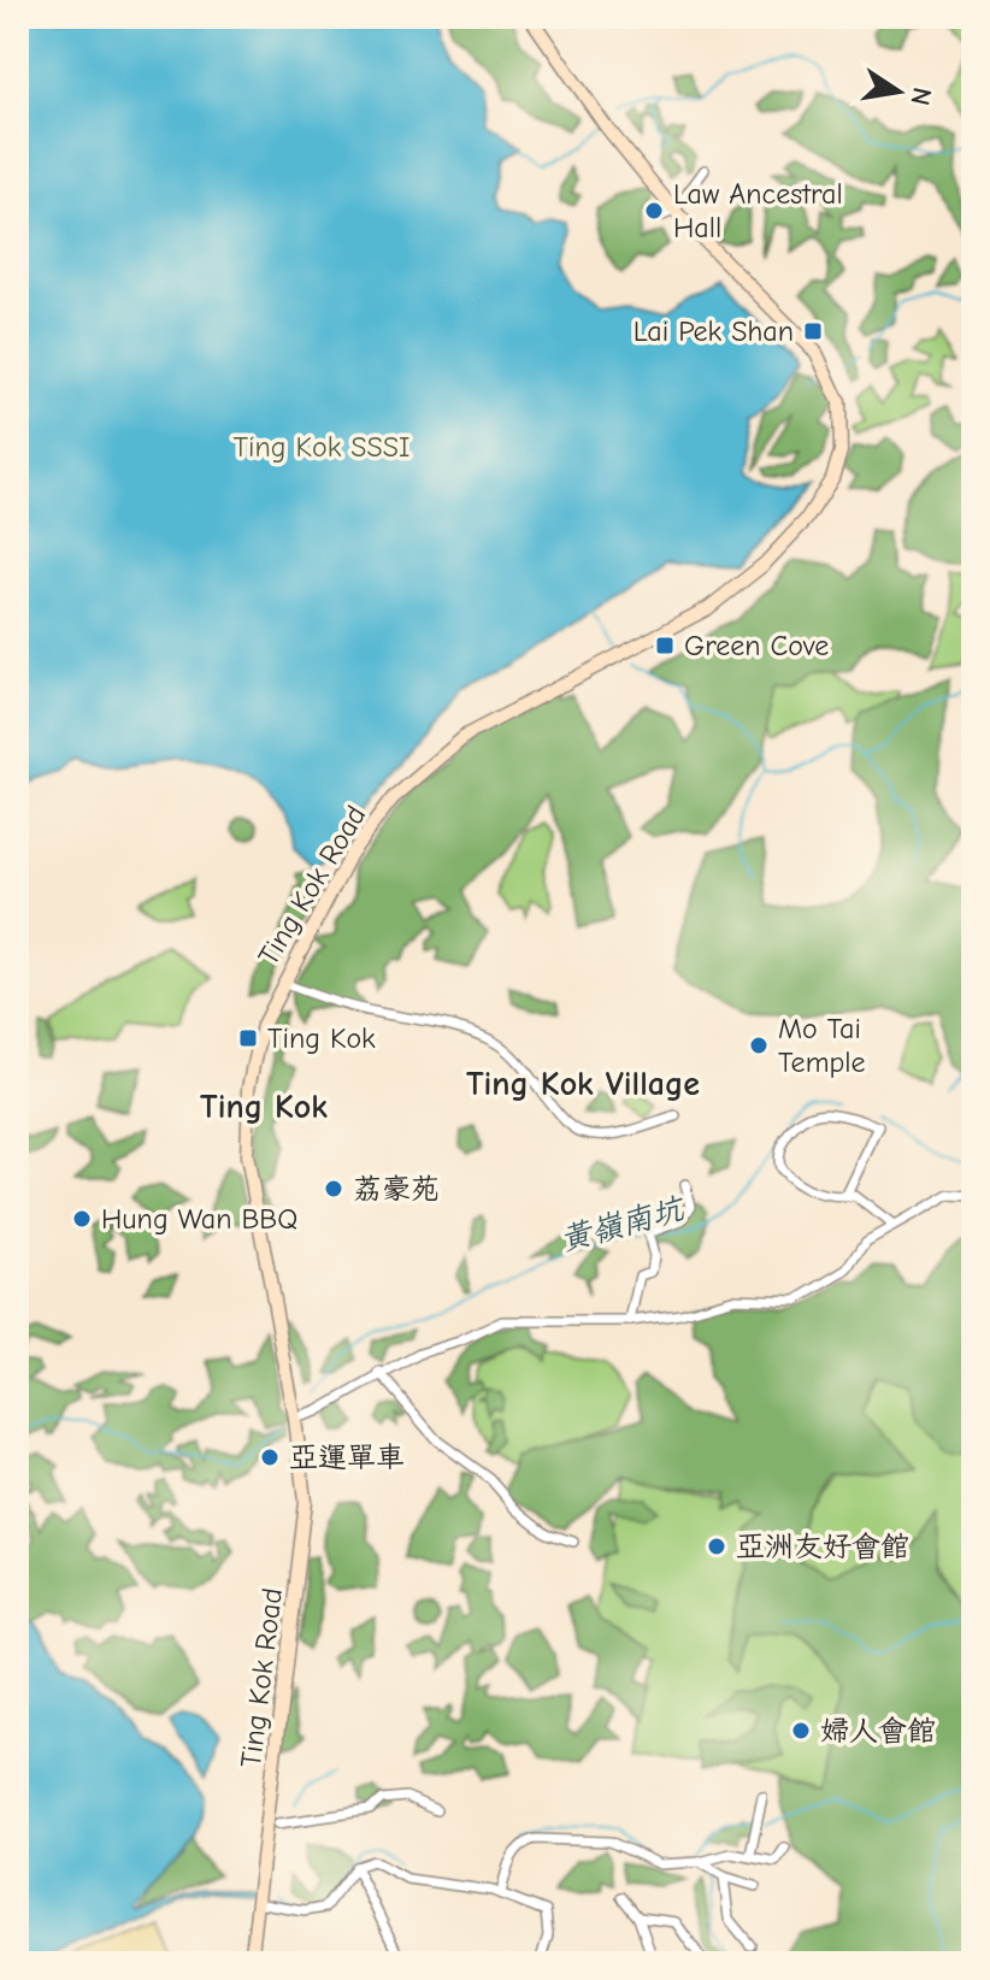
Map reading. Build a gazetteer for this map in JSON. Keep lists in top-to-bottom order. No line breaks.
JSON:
{"streets":{"main road":["Ting Kok Road"]},"districts":["Ting Kok Village","Ting Kok"],"water":["黃嶺南坑"],"parks":["Ting Kok SSSI"],"places":{"other":["Law Ancestral Hall","Mo Tai Temple","荔豪苑","Hung Wan BBQ","亞運單車","亞洲友好會館","婦人會館"],"transit":["Lai Pek Shan","Green Cove","Ting Kok"]},"north":"right"}
